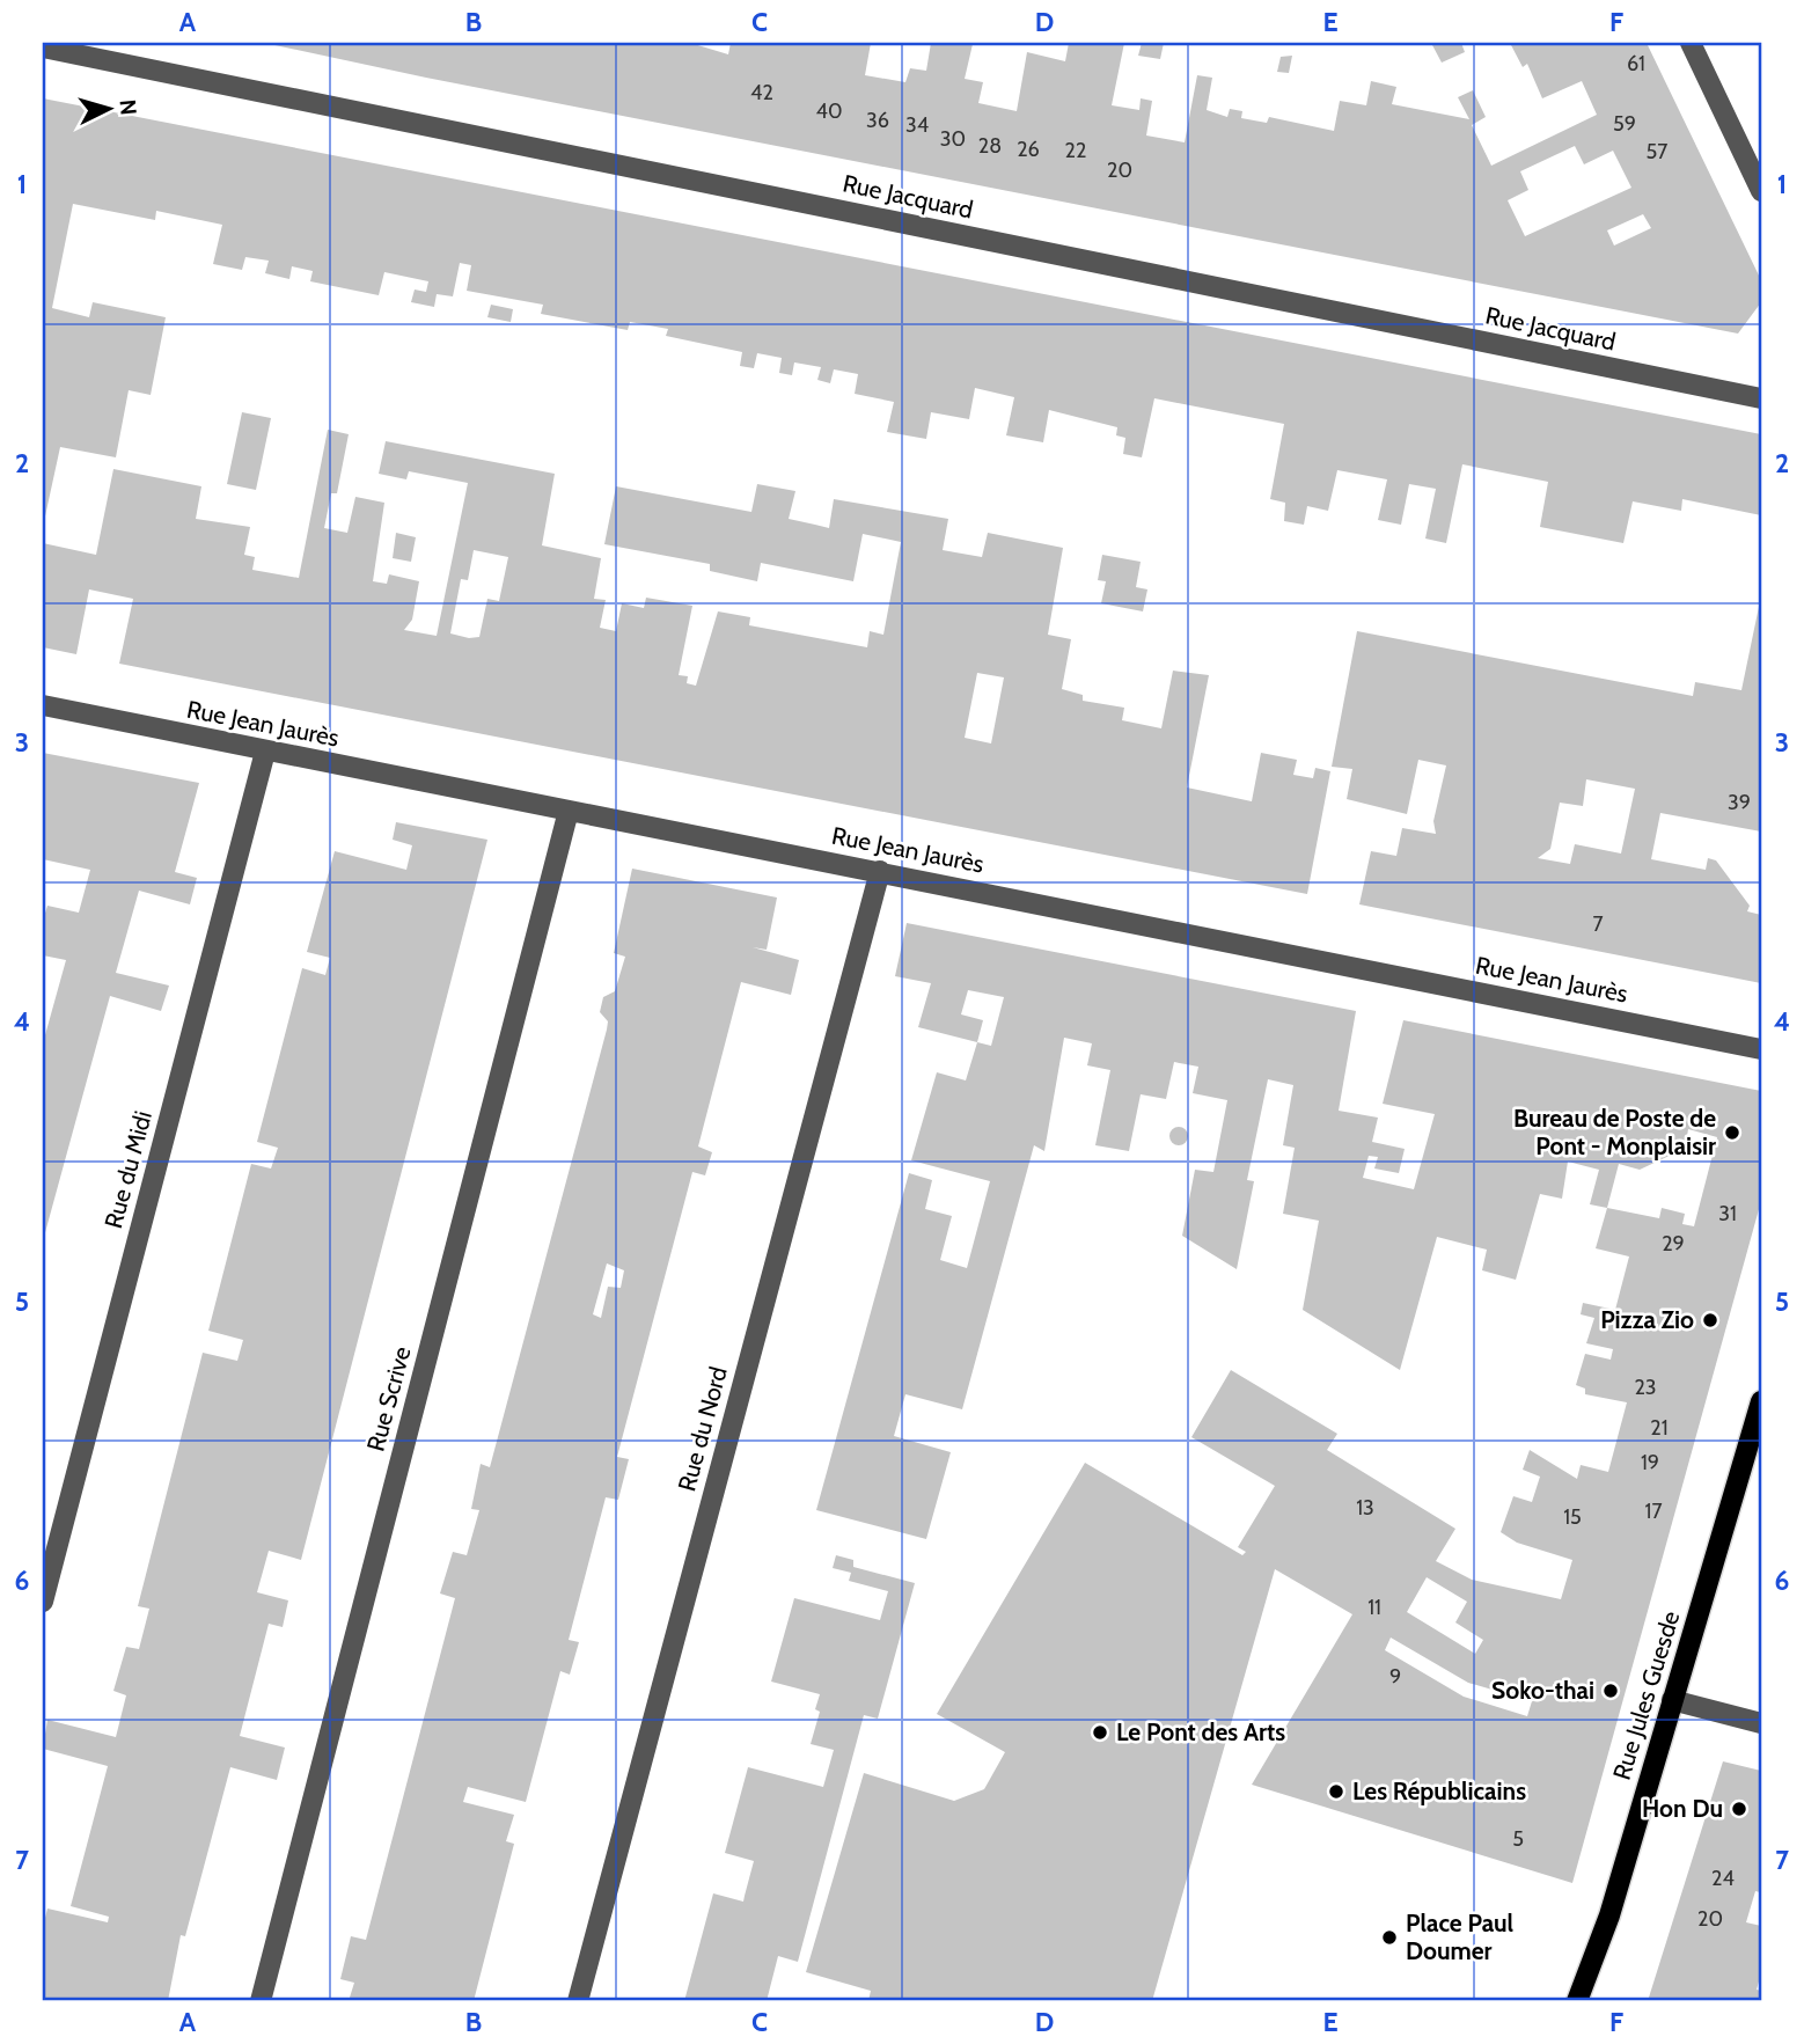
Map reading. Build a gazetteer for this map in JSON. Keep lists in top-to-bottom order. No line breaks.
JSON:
{"streets":{"main road":["Rue Jules Guesde"],"street":["Rue Jacquard","Rue Jean Jaurès","Rue du Midi","Rue Scrive","Rue du Nord"]},"crossings":[["Rue Jean Jaurès","Rue du Midi"],["Rue Jean Jaurès","Rue Scrive"],["Rue Jean Jaurès","Rue du Nord"]],"places":["Bureau de Poste de Pont - Monplaisir","Pizza Zio","Soko-thai","Le Pont des Arts","Les Républicains","Hon Du","Place Paul Doumer"],"house_numbers":["61","42","40","36","59","34","30","28","26","22","57","20","39","7","31","29","23","21","19","13","17","15","11","9","5","24","20"],"north":"right","grid":{"columns":["A","B","C","D","E","F"],"rows":["1","2","3","4","5","6","7"]}}
